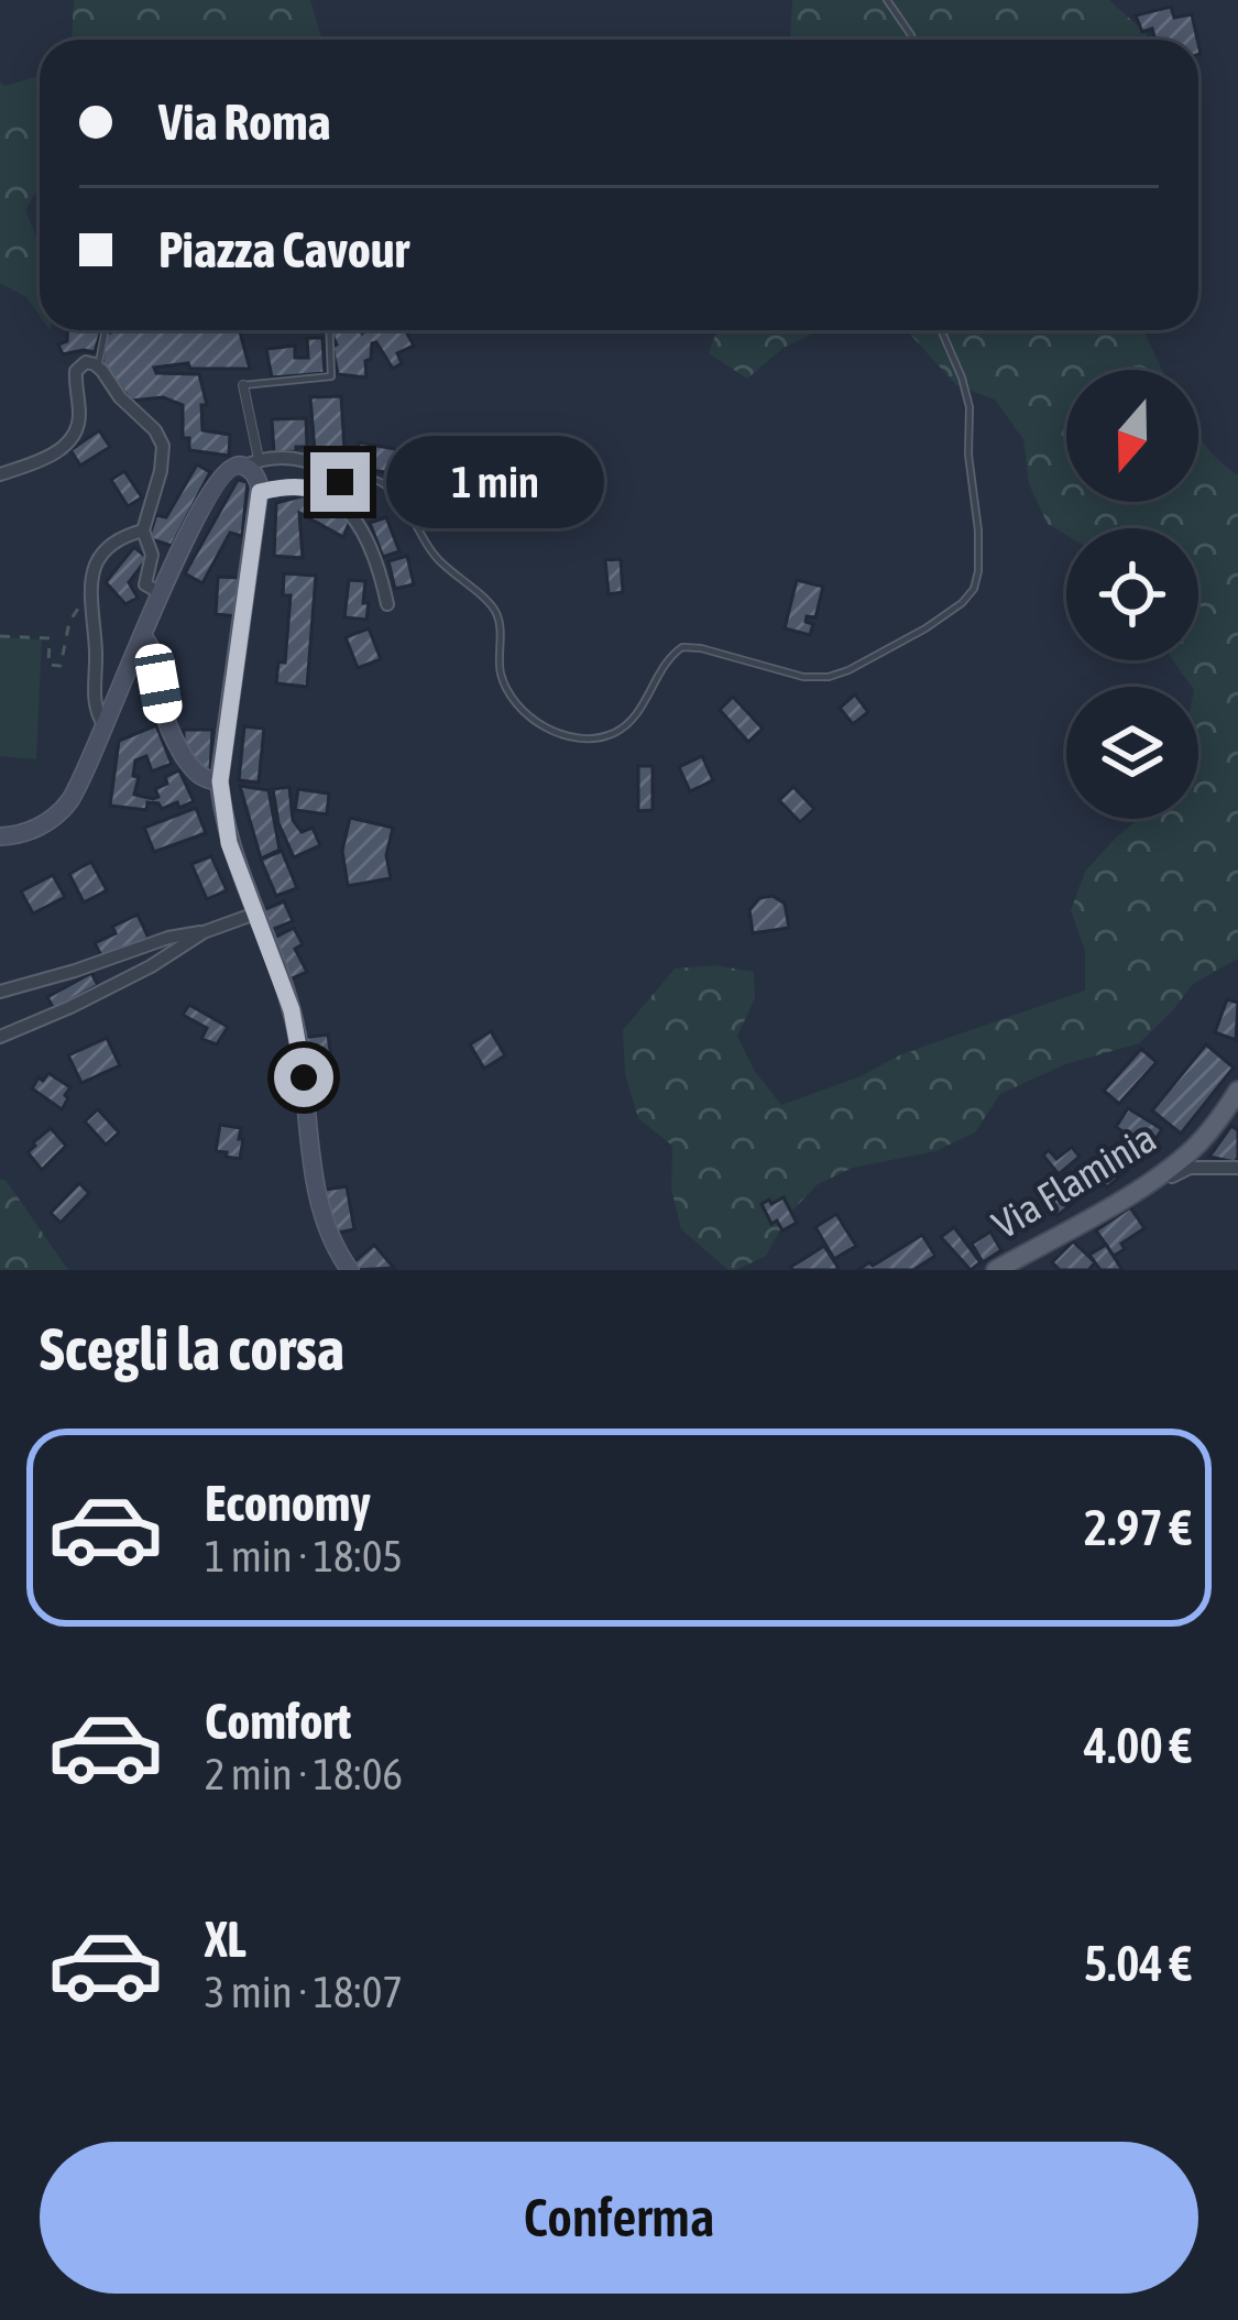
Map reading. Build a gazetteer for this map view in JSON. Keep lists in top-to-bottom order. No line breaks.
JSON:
{"streets":{"main road":["Via Flaminia"]},"north":"bottom","page":{"banner":["Via Roma","Piazza Cavour"],"bubble":"1 min","heading":"Scegli la corsa","list":[{"name":"Economy","note":"1 min · 18:05","value":"2.97 €"},{"name":"Comfort","note":"2 min · 18:06","value":"4.00 €"},{"name":"XL","note":"3 min · 18:07","value":"5.04 €"}],"buttons":"Conferma"}}
